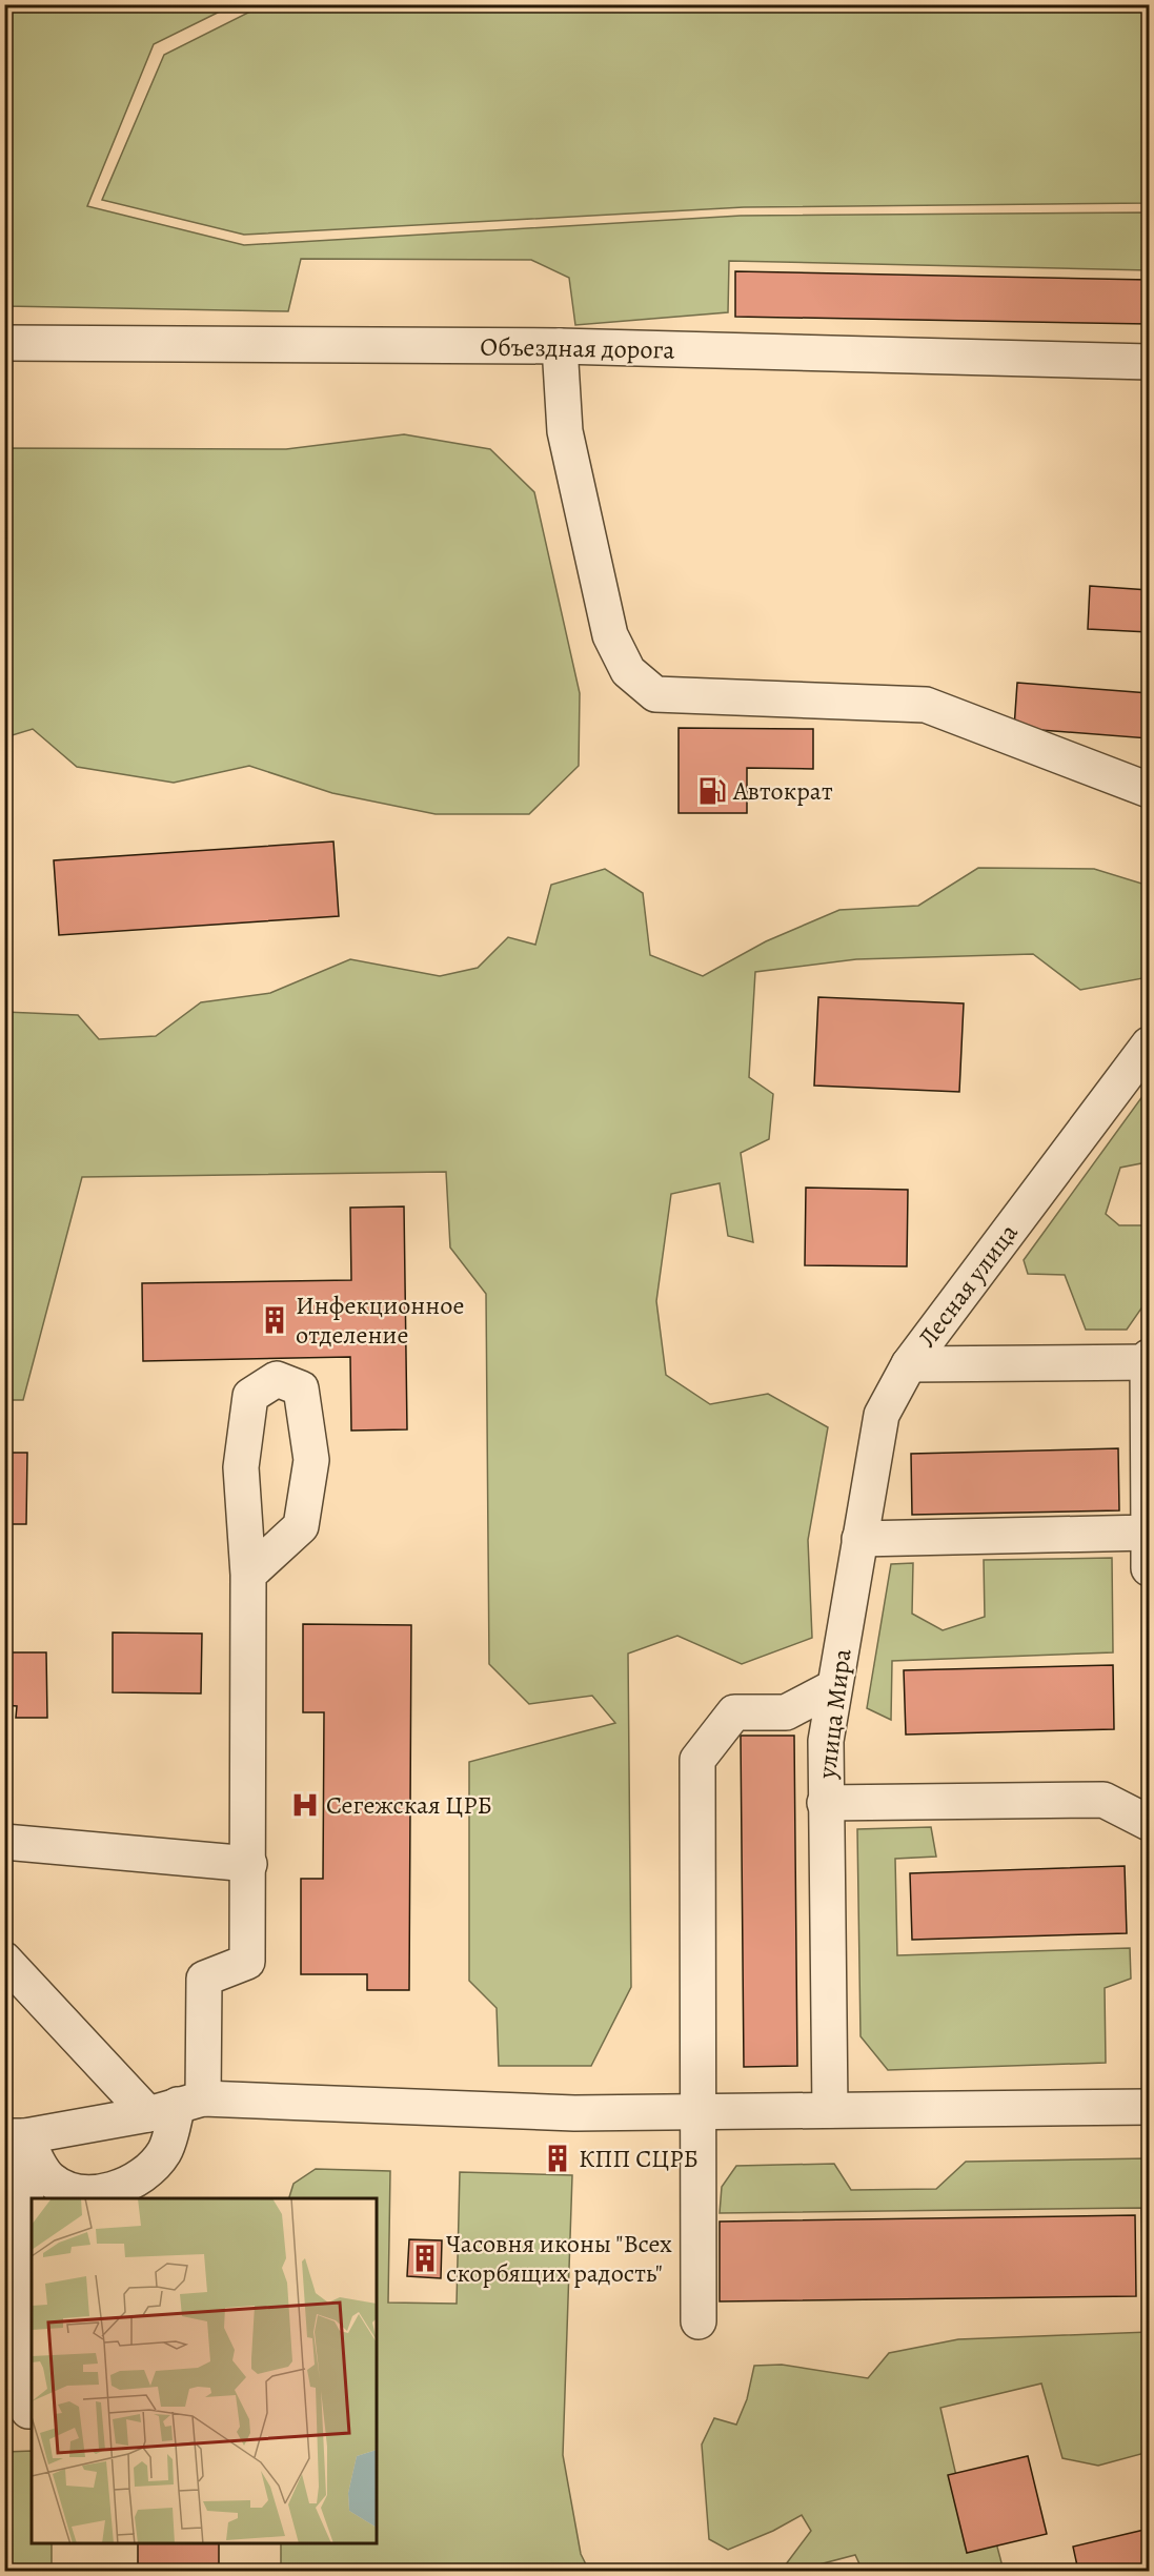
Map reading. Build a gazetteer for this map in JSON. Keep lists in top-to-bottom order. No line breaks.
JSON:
{"streets":{"street":["Объездная дорога","Лесная улица","улица Мира"]},"crossings":[["Лесная улица","улица Мира"]],"places":{"fuel station":["Автократ"],"building":["Инфекционное отделение","КПП СЦРБ","Часовня иконы \"Всех скорбящих радость\""],"hospital":["Сегежская ЦРБ"]}}
